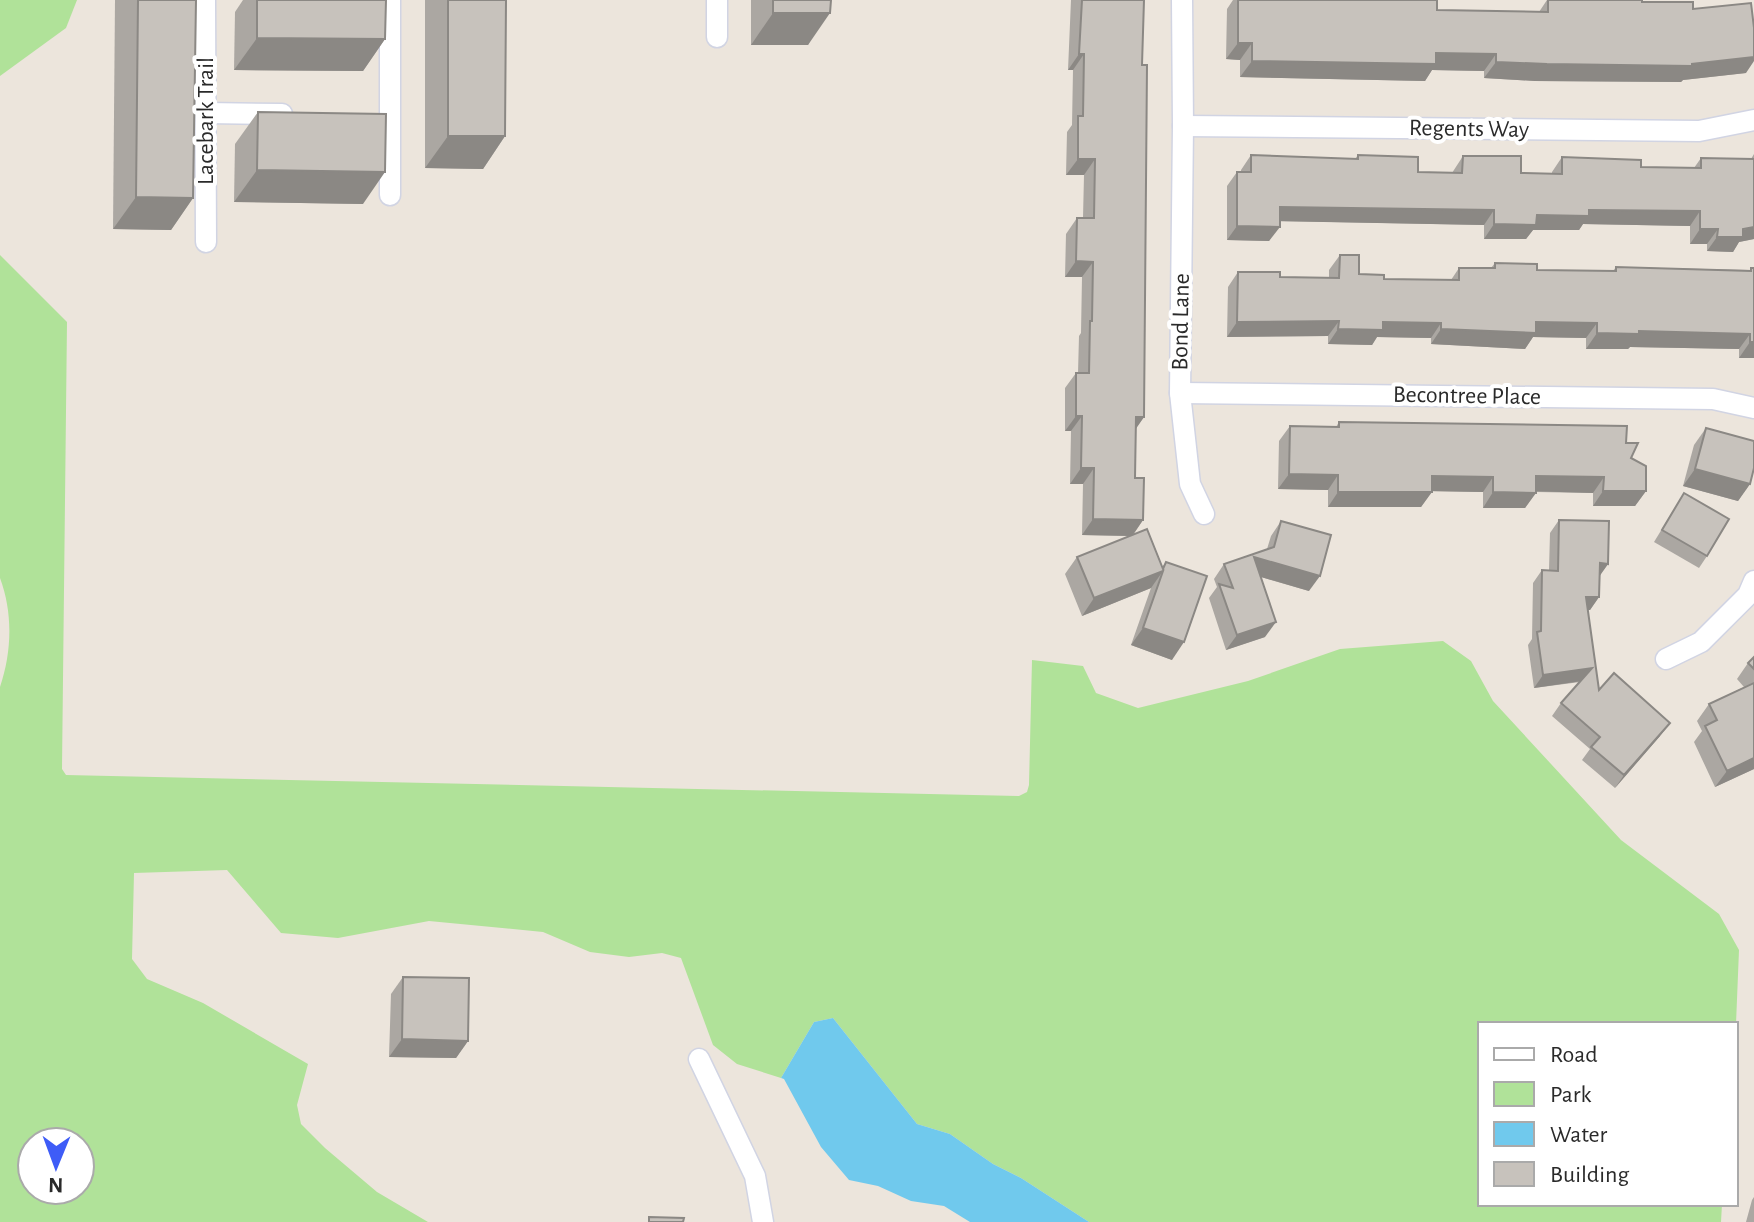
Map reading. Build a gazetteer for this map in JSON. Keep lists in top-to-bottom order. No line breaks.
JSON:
{"streets":{"street":["Lacebark Trail","Regents Way","Bond Lane","Becontree Place"]},"crossings":[["Regents Way","Bond Lane"],["Bond Lane","Becontree Place"]],"legend":["Road","Park","Water","Building"],"north":"bottom"}
